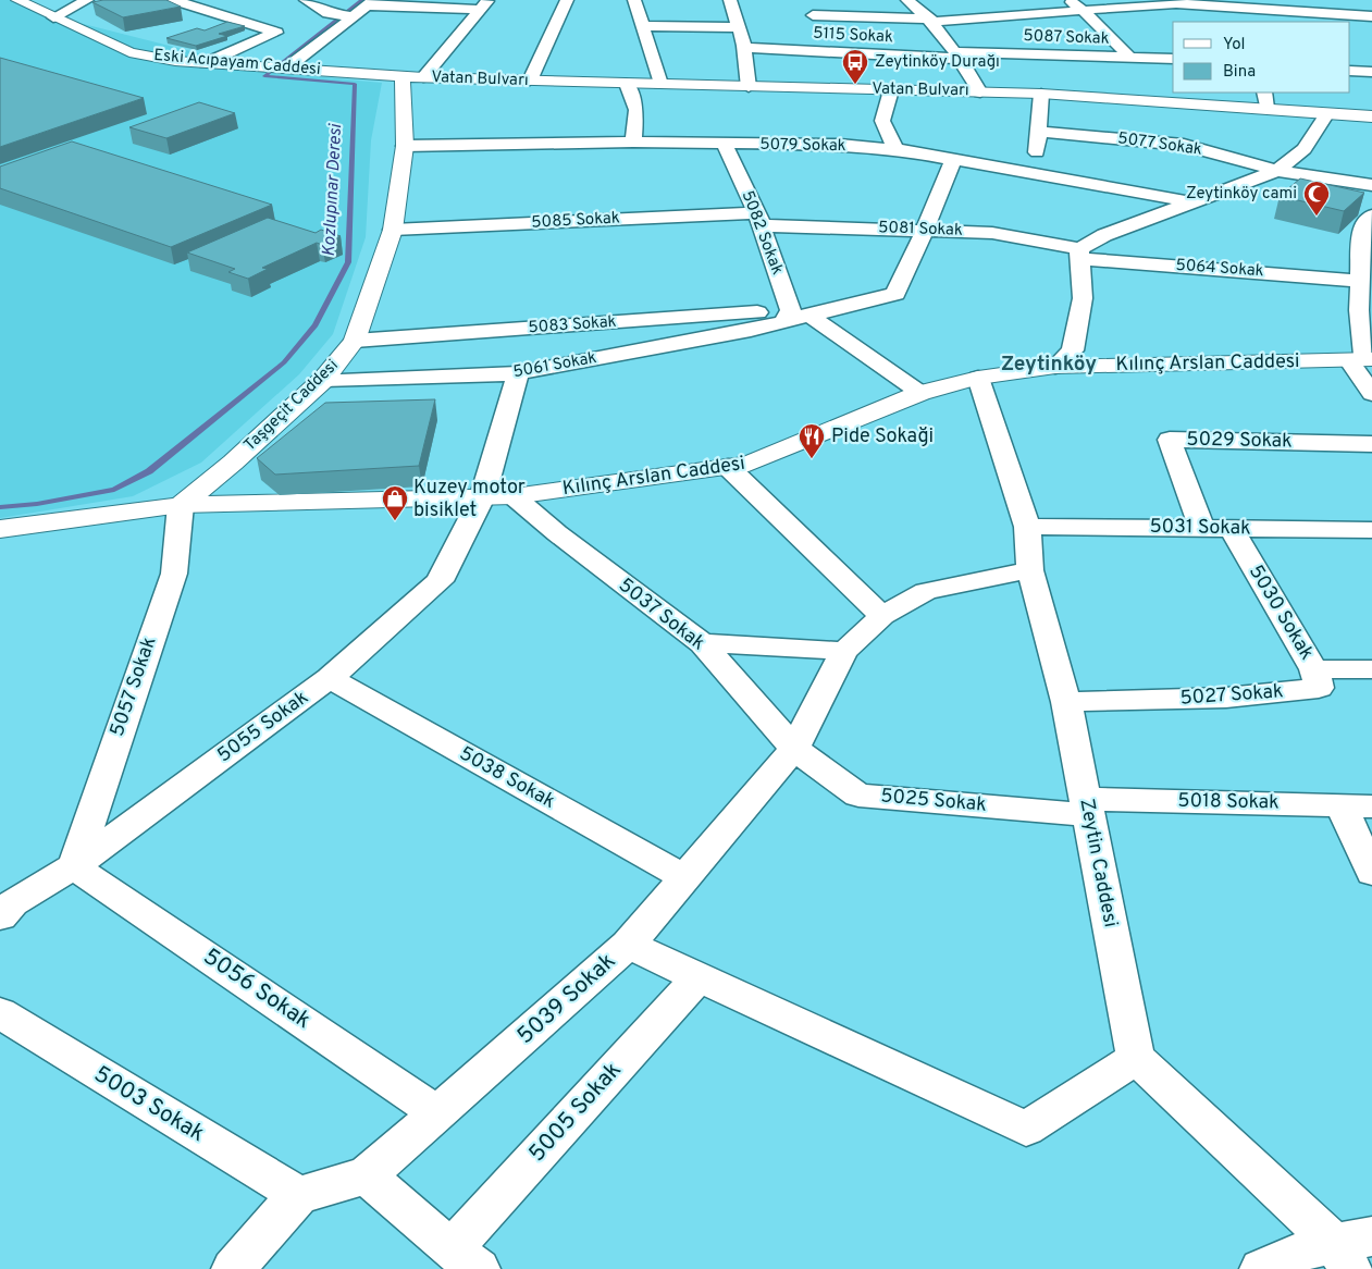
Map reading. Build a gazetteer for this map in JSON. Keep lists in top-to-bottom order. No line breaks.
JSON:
{"streets":{"street":["5115 Sokak","5087 Sokak","Eski Acıpayam Caddesi","Vatan Bulvarı","5077 Sokak","5079 Sokak","5085 Sokak","5081 Sokak","5082 Sokak","5064 Sokak","5083 Sokak","Kılınç Arslan Caddesi","5061 Sokak","Taşgeçit Caddesi","5029 Sokak","5031 Sokak","5030 Sokak","5037 Sokak","5057 Sokak","5027 Sokak","5055 Sokak","5038 Sokak","5025 Sokak","5018 Sokak","Zeytin Caddesi","5056 Sokak","5039 Sokak","5003 Sokak","5005 Sokak"]},"crossings":[["5115 Sokak","5087 Sokak"],["Eski Acıpayam Caddesi","Vatan Bulvarı"],["Eski Acıpayam Caddesi","Taşgeçit Caddesi"],["Vatan Bulvarı","Taşgeçit Caddesi"],["5079 Sokak","5082 Sokak"],["5079 Sokak","Taşgeçit Caddesi"],["5085 Sokak","5081 Sokak"],["5085 Sokak","5082 Sokak"],["5085 Sokak","Taşgeçit Caddesi"],["5081 Sokak","5082 Sokak"],["5081 Sokak","5064 Sokak"],["5081 Sokak","5061 Sokak"],["5082 Sokak","5083 Sokak"],["5082 Sokak","5061 Sokak"],["5083 Sokak","5061 Sokak"],["5083 Sokak","Taşgeçit Caddesi"],["Kılınç Arslan Caddesi","Taşgeçit Caddesi"],["Kılınç Arslan Caddesi","5037 Sokak"],["Kılınç Arslan Caddesi","5057 Sokak"],["Kılınç Arslan Caddesi","5055 Sokak"],["Kılınç Arslan Caddesi","Zeytin Caddesi"],["5061 Sokak","Taşgeçit Caddesi"],["5061 Sokak","5055 Sokak"],["Taşgeçit Caddesi","5057 Sokak"],["5029 Sokak","5031 Sokak"],["5031 Sokak","5030 Sokak"],["5031 Sokak","Zeytin Caddesi"],["5030 Sokak","5027 Sokak"],["5037 Sokak","5025 Sokak"],["5037 Sokak","5039 Sokak"],["5057 Sokak","5055 Sokak"],["5057 Sokak","5056 Sokak"],["5027 Sokak","Zeytin Caddesi"],["5055 Sokak","5038 Sokak"],["5055 Sokak","5056 Sokak"],["5038 Sokak","5039 Sokak"],["5025 Sokak","5018 Sokak"],["5025 Sokak","Zeytin Caddesi"],["5025 Sokak","5039 Sokak"],["5018 Sokak","Zeytin Caddesi"],["5056 Sokak","5039 Sokak"],["5039 Sokak","5003 Sokak"]],"districts":["Zeytinköy"],"water":["Kozlupınar Deresi"],"places":{"bus stop":["Zeytinköy Durağı"],"mosque":["Zeytinköy cami"],"restaurant":["Pide Sokaği"],"shop":["Kuzey motor bisiklet"]},"legend":["Yol","Bina"]}
